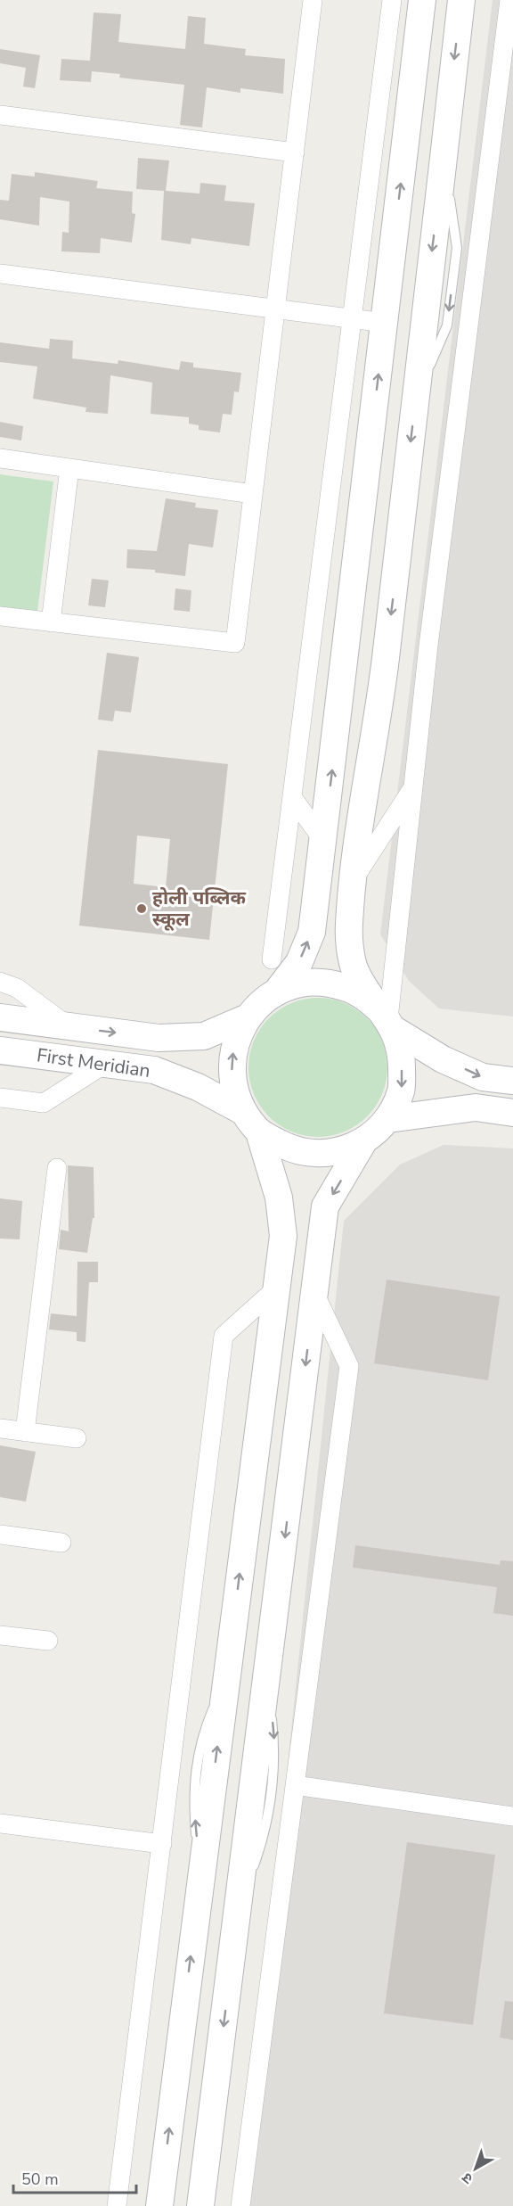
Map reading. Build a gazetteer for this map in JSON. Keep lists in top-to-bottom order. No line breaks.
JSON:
{"streets":{"street":["First Meridian"]},"places":["होली पब्लिक स्कूल"],"scale_bar":"50 m","north":"bottom left"}
